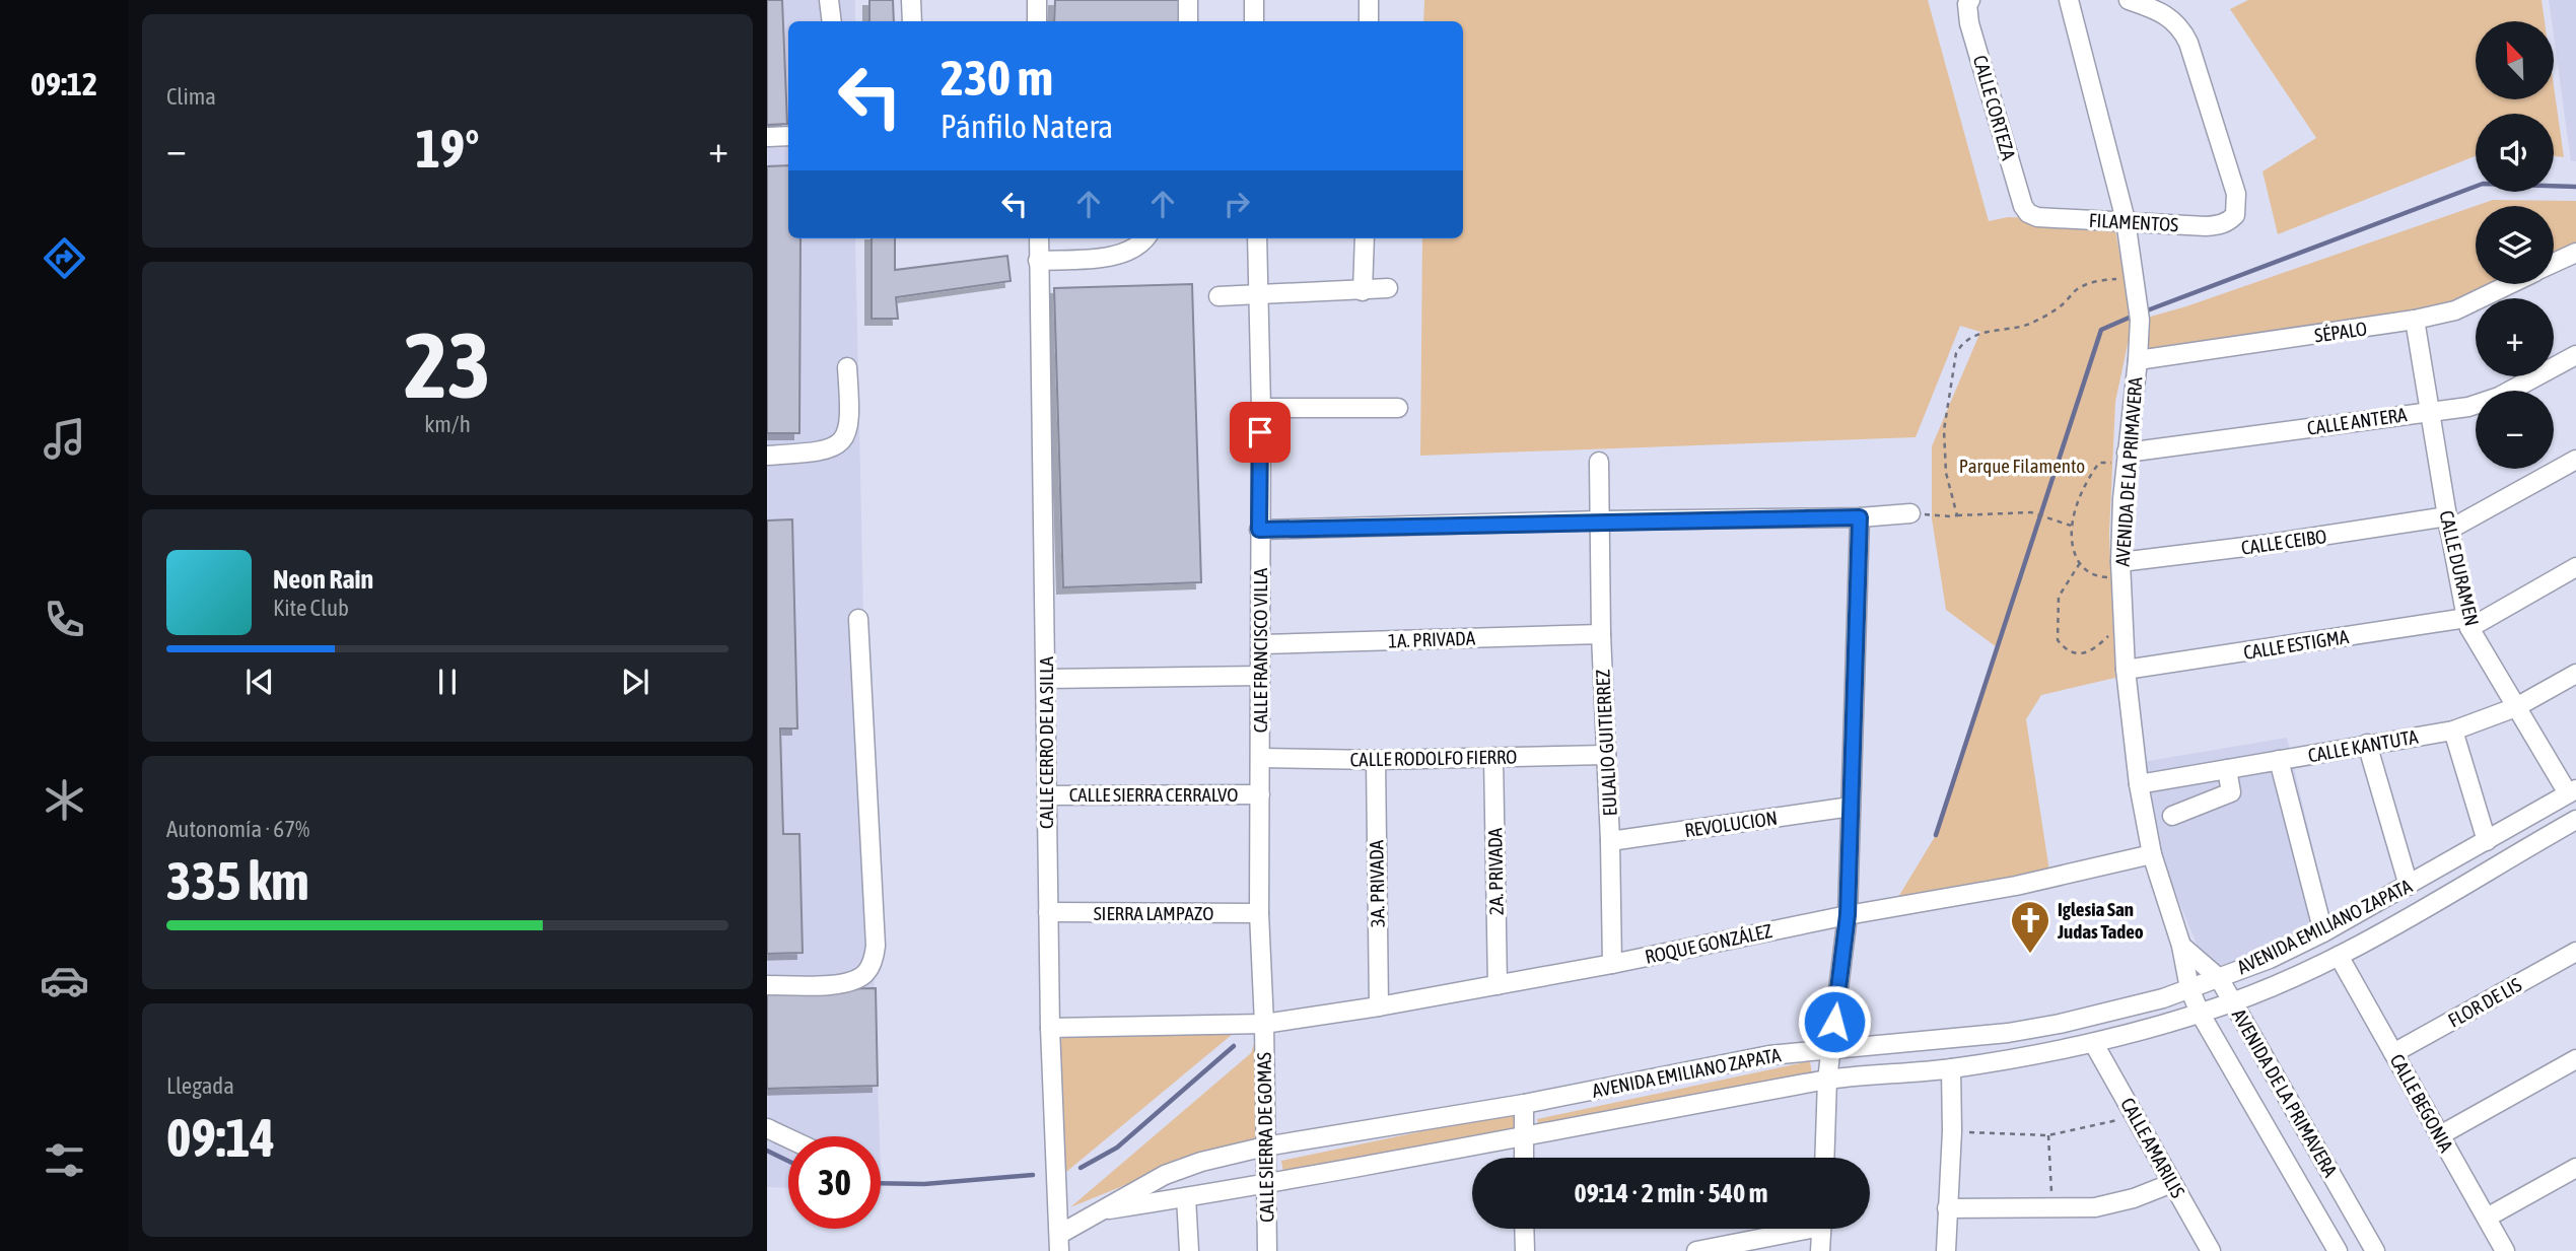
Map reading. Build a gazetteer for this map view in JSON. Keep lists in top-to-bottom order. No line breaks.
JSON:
{"streets":{"street":["CALLE CORTEZA","FILAMENTOS","SÉPALO","CALLE ANTERA","AVENIDA DE LA PRIMAVERA","CALLE CEIBO","CALLE DURAMEN","1A. PRIVADA","CALLE ESTIGMA","CALLE FRANCISCO VILLA","CALLE CERRO DE LA SILLA","EULALIO GUITIERREZ","CALLE KANTUTA","CALLE RODOLFO FIERRO","CALLE SIERRA CERRALVO","REVOLUCION","2A. PRIVADA","3A. PRIVADA","SIERRA LAMPAZO","AVENIDA EMILIANO ZAPATA","ROQUE GONZÁLEZ","FLOR DE LIS","CALLE BEGONIA","CALLE SIERRA DE GOMAS","CALLE AMARILIS"]},"crossings":[["CALLE CORTEZA","FILAMENTOS"],["FILAMENTOS","AVENIDA DE LA PRIMAVERA"],["SÉPALO","AVENIDA DE LA PRIMAVERA"],["SÉPALO","CALLE DURAMEN"],["CALLE ANTERA","AVENIDA DE LA PRIMAVERA"],["CALLE ANTERA","CALLE DURAMEN"],["AVENIDA DE LA PRIMAVERA","CALLE CEIBO"],["AVENIDA DE LA PRIMAVERA","CALLE ESTIGMA"],["AVENIDA DE LA PRIMAVERA","CALLE KANTUTA"],["AVENIDA DE LA PRIMAVERA","AVENIDA EMILIANO ZAPATA"],["AVENIDA DE LA PRIMAVERA","ROQUE GONZÁLEZ"],["CALLE CEIBO","CALLE DURAMEN"],["CALLE DURAMEN","CALLE ESTIGMA"],["CALLE DURAMEN","CALLE KANTUTA"],["CALLE DURAMEN","AVENIDA EMILIANO ZAPATA"],["1A. PRIVADA","CALLE FRANCISCO VILLA"],["1A. PRIVADA","EULALIO GUITIERREZ"],["CALLE FRANCISCO VILLA","CALLE RODOLFO FIERRO"],["CALLE FRANCISCO VILLA","CALLE SIERRA CERRALVO"],["CALLE FRANCISCO VILLA","SIERRA LAMPAZO"],["CALLE FRANCISCO VILLA","ROQUE GONZÁLEZ"],["CALLE FRANCISCO VILLA","CALLE SIERRA DE GOMAS"],["CALLE CERRO DE LA SILLA","CALLE SIERRA CERRALVO"],["CALLE CERRO DE LA SILLA","SIERRA LAMPAZO"],["CALLE CERRO DE LA SILLA","AVENIDA EMILIANO ZAPATA"],["CALLE CERRO DE LA SILLA","ROQUE GONZÁLEZ"],["EULALIO GUITIERREZ","CALLE RODOLFO FIERRO"],["EULALIO GUITIERREZ","REVOLUCION"],["EULALIO GUITIERREZ","ROQUE GONZÁLEZ"],["CALLE RODOLFO FIERRO","2A. PRIVADA"],["CALLE RODOLFO FIERRO","3A. PRIVADA"],["2A. PRIVADA","ROQUE GONZÁLEZ"],["3A. PRIVADA","ROQUE GONZÁLEZ"],["AVENIDA EMILIANO ZAPATA","CALLE BEGONIA"],["AVENIDA EMILIANO ZAPATA","CALLE SIERRA DE GOMAS"],["AVENIDA EMILIANO ZAPATA","CALLE AMARILIS"],["ROQUE GONZÁLEZ","CALLE SIERRA DE GOMAS"],["FLOR DE LIS","CALLE BEGONIA"]],"parks":["Parque Filamento"],"places":{"church":["Iglesia San Judas Tadeo"]},"north":"top left","page":{"tabs":"09:12","tile":["Clima",["23","km/h"],["Autonomía · 67%","335 km"],["Llegada","09:14"]],"map_buttons":["+","−"],"turn":["230 m","Pánfilo Natera"],"heat":["−","19°","+"],"song":["Neon Rain","Kite Club"],"limit":"30","trip":"09:14 · 2 min · 540 m"}}
